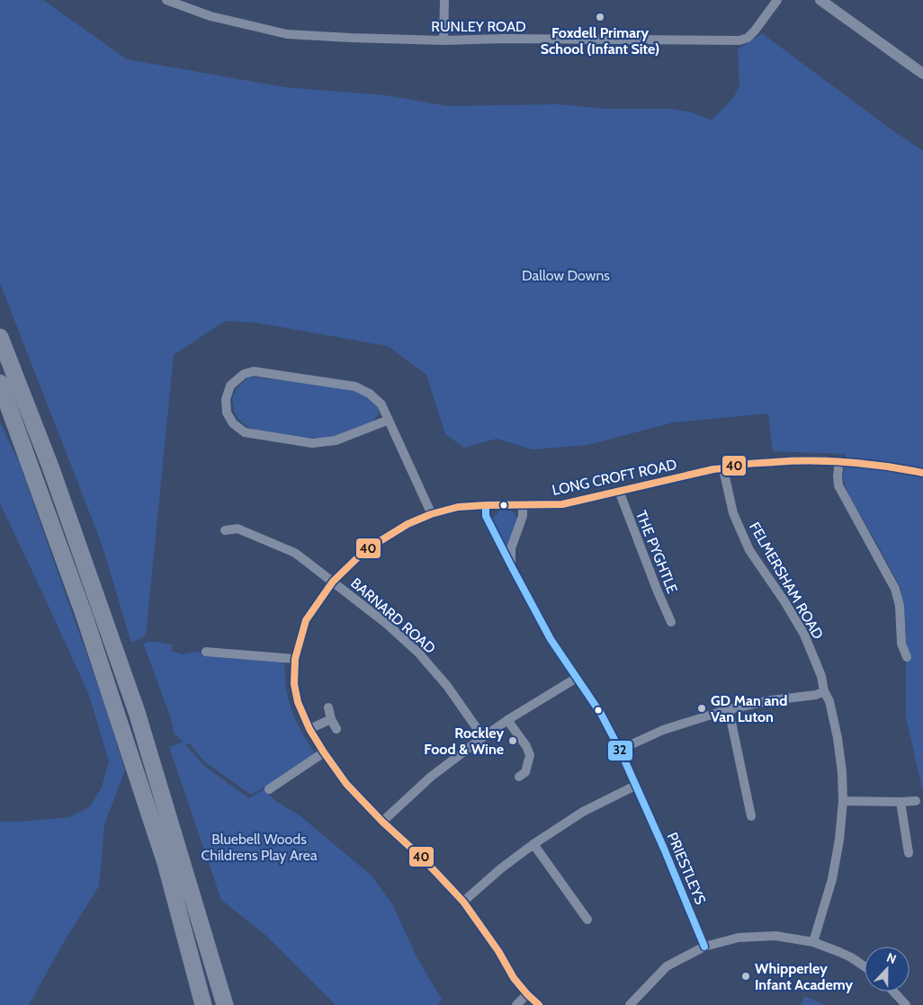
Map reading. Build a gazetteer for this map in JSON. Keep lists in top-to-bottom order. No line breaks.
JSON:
{"streets":{"street":["RUNLEY ROAD","LONG CROFT ROAD","THE PYGHTLE","FELMERSHAM ROAD","BARNARD ROAD","PRIESTLEYS"]},"crossings":[["LONG CROFT ROAD","THE PYGHTLE"],["LONG CROFT ROAD","FELMERSHAM ROAD"],["LONG CROFT ROAD","BARNARD ROAD"],["LONG CROFT ROAD","PRIESTLEYS"]],"parks":["Dallow Downs","Bluebell Woods Childrens Play Area"],"places":["Foxdell Primary School (Infant Site)","GD Man and Van Luton","Rockley Food & Wine","Whipperley Infant Academy"],"lines":["transit line 40","transit line 32"],"north":"top"}
